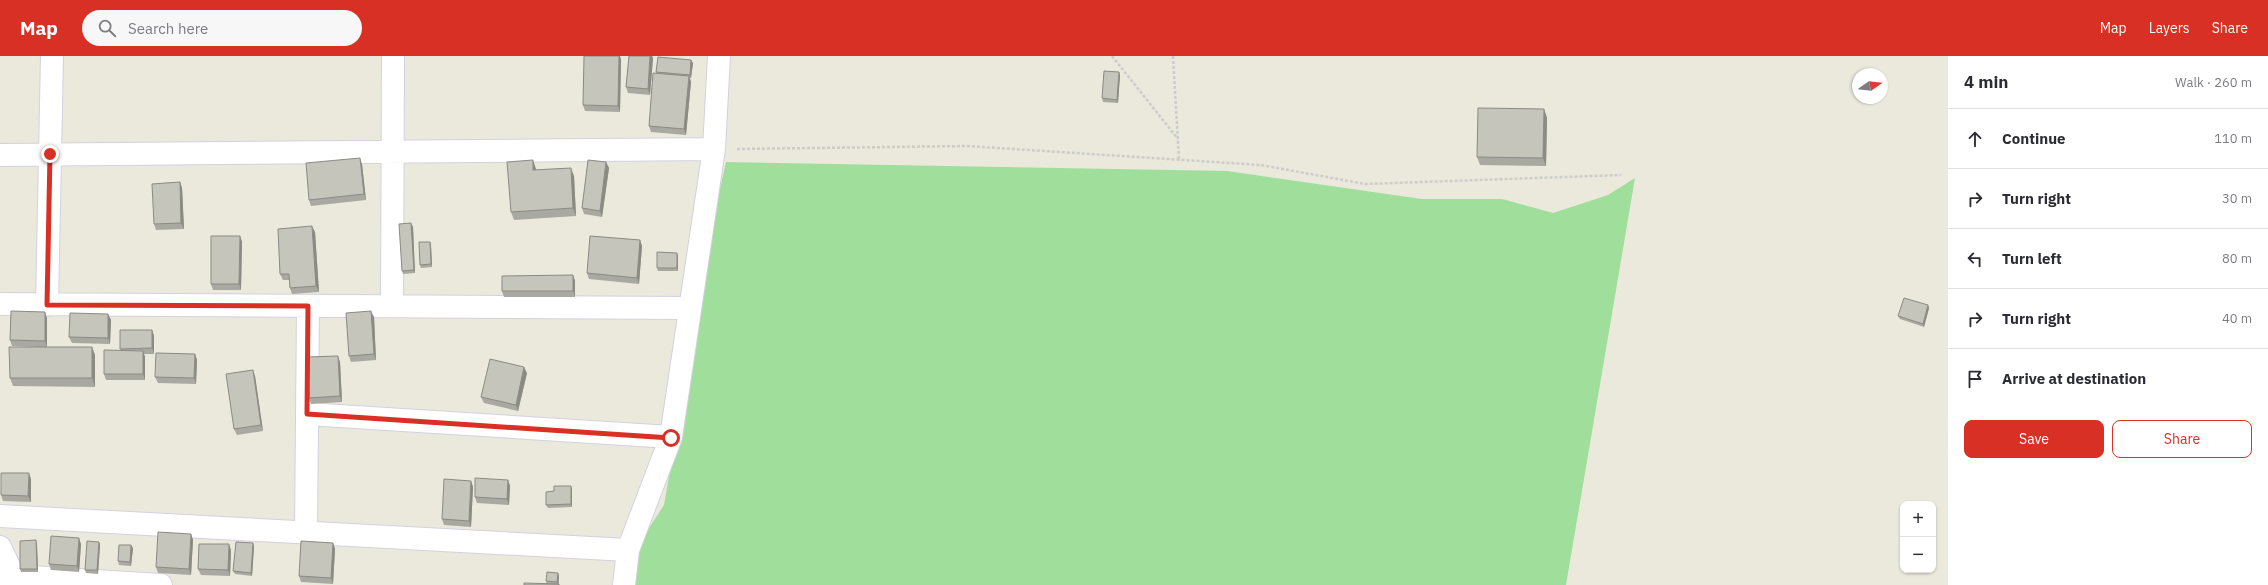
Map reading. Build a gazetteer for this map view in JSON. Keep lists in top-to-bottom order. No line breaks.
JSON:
{"north":"right","page":{"header":"Map","search":"Search here","nav":["Map","Layers","Share"],"heading":["4 min","Walk · 260 m"],"list":[["Continue","110 m"],["Turn right","30 m"],["Turn left","80 m"],["Turn right","40 m"],"Arrive at destination"],"buttons":["Save","Share"],"map_buttons":["+","−"]}}
